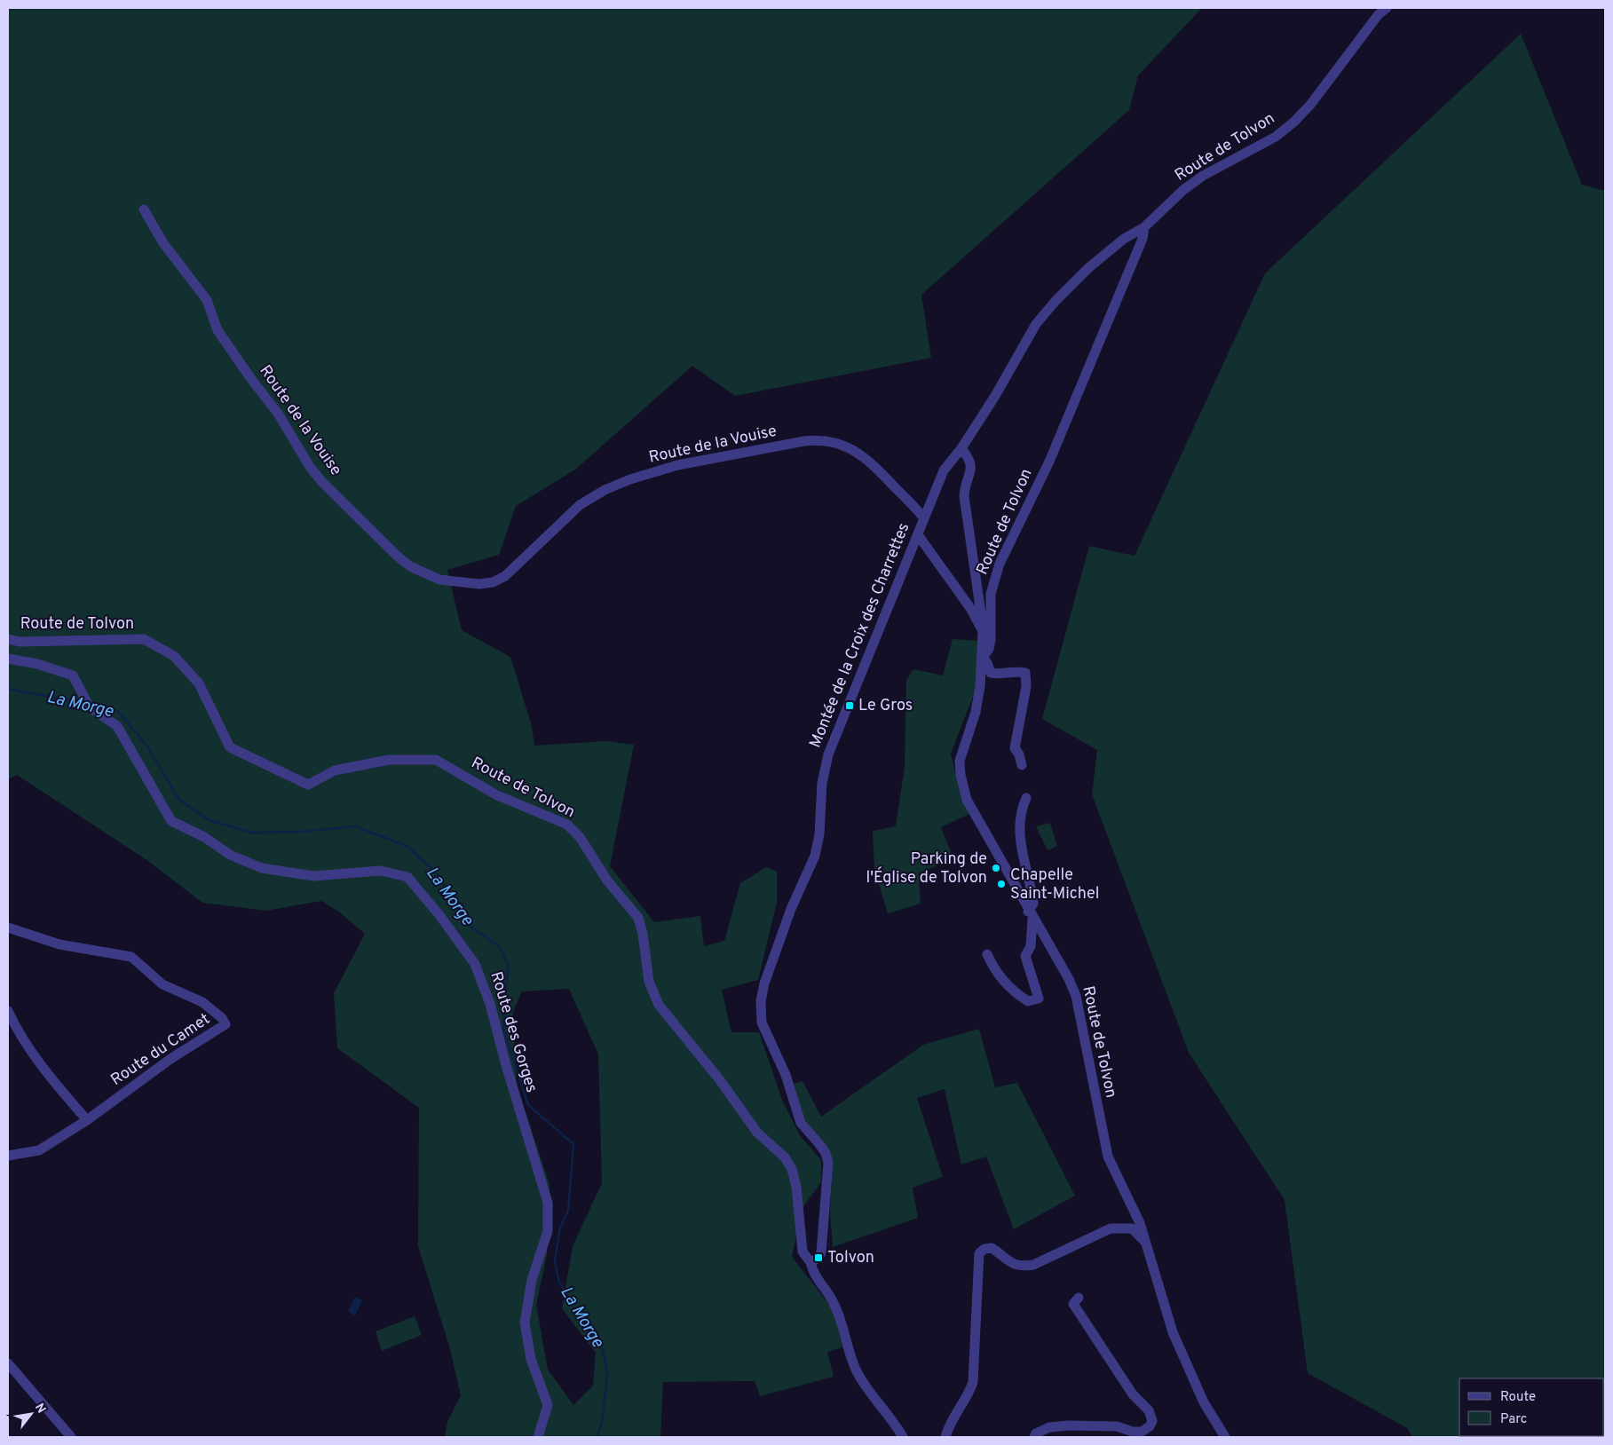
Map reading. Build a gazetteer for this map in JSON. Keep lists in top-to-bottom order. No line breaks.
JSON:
{"streets":{"street":["Route de Tolvon","Route de la Vouise","Montée de la Croix des Charrettes","Route des Gorges","Route du Camet"]},"crossings":[["Route de Tolvon","Montée de la Croix des Charrettes"],["Route de la Vouise","Montée de la Croix des Charrettes"]],"water":["La Morge"],"places":{"transit":["Le Gros","Tolvon"],"other":["Parking de l'Église de Tolvon","Chapelle Saint-Michel"]},"legend":["Route","Parc"],"north":"top right"}
